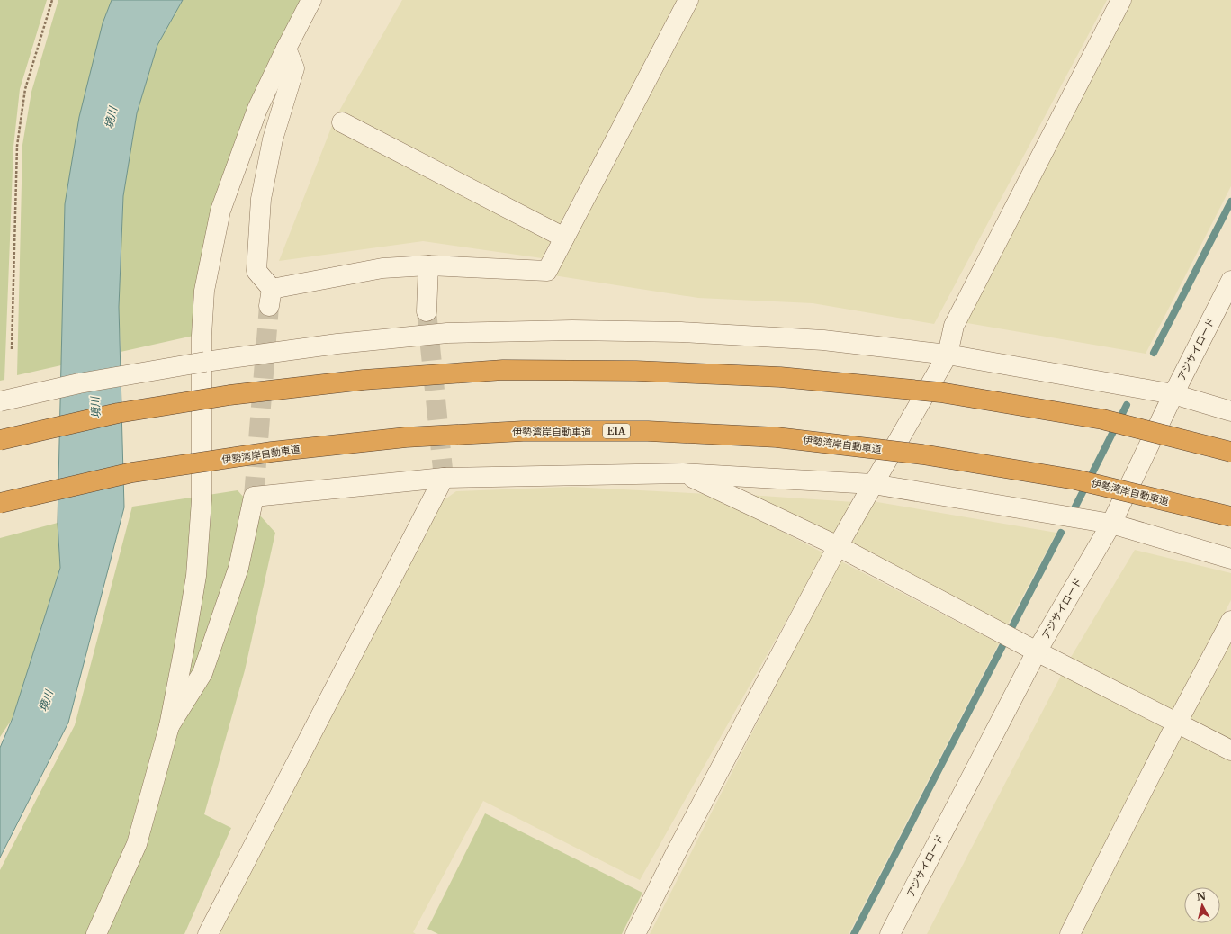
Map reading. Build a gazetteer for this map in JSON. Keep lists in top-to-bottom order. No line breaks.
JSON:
{"streets":{"highway":["E1A","伊勢湾岸自動車道"],"street":["アジサイロード"]},"water":["境川"],"north":"top"}
